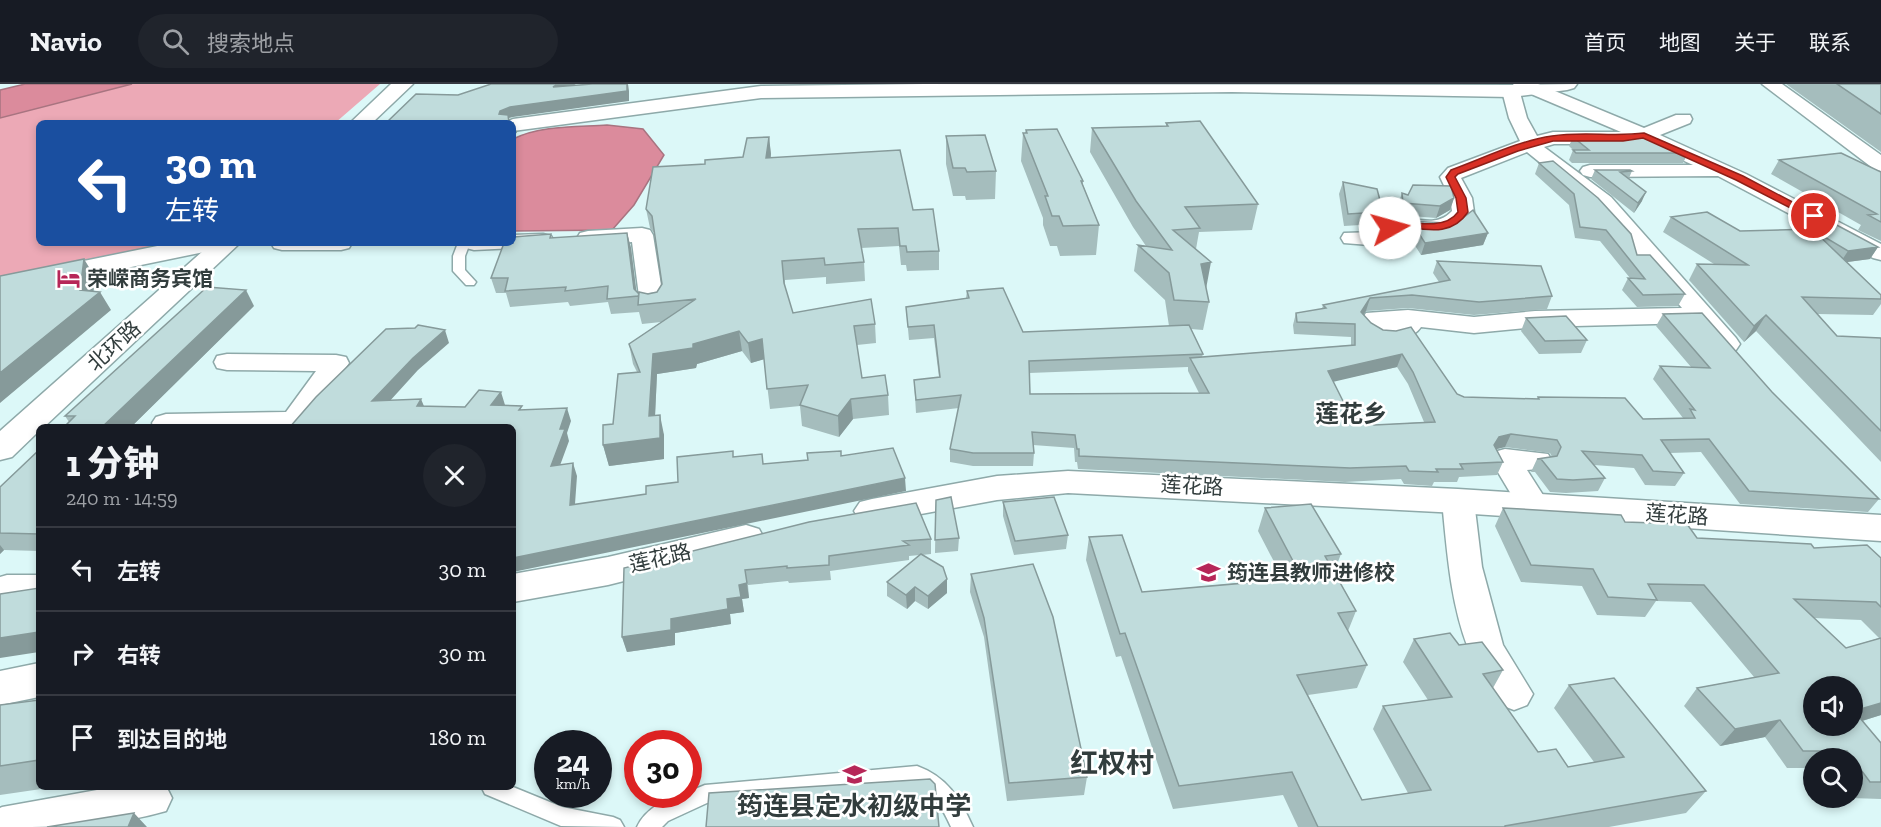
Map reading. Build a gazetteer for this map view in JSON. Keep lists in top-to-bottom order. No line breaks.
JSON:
{"streets":{"street":["北环路","莲花路"]},"districts":["莲花乡","红权村"],"places":{"hotel":["荣嵘商务宾馆"],"school or university":["筠连县教师进修校","筠连县定水初级中学"]},"page":{"header":"Navio","search":"搜索地点","nav":["首页","地图","关于","联系"],"turn":["30 m","左转"],"heading":["1 分钟","240 m · 14:59"],"list":[{"name":"左转","value":"30 m"},{"name":"右转","value":"30 m"},{"name":"到达目的地","value":"180 m"}],"speed":"24 km/h","limit":"30"}}
